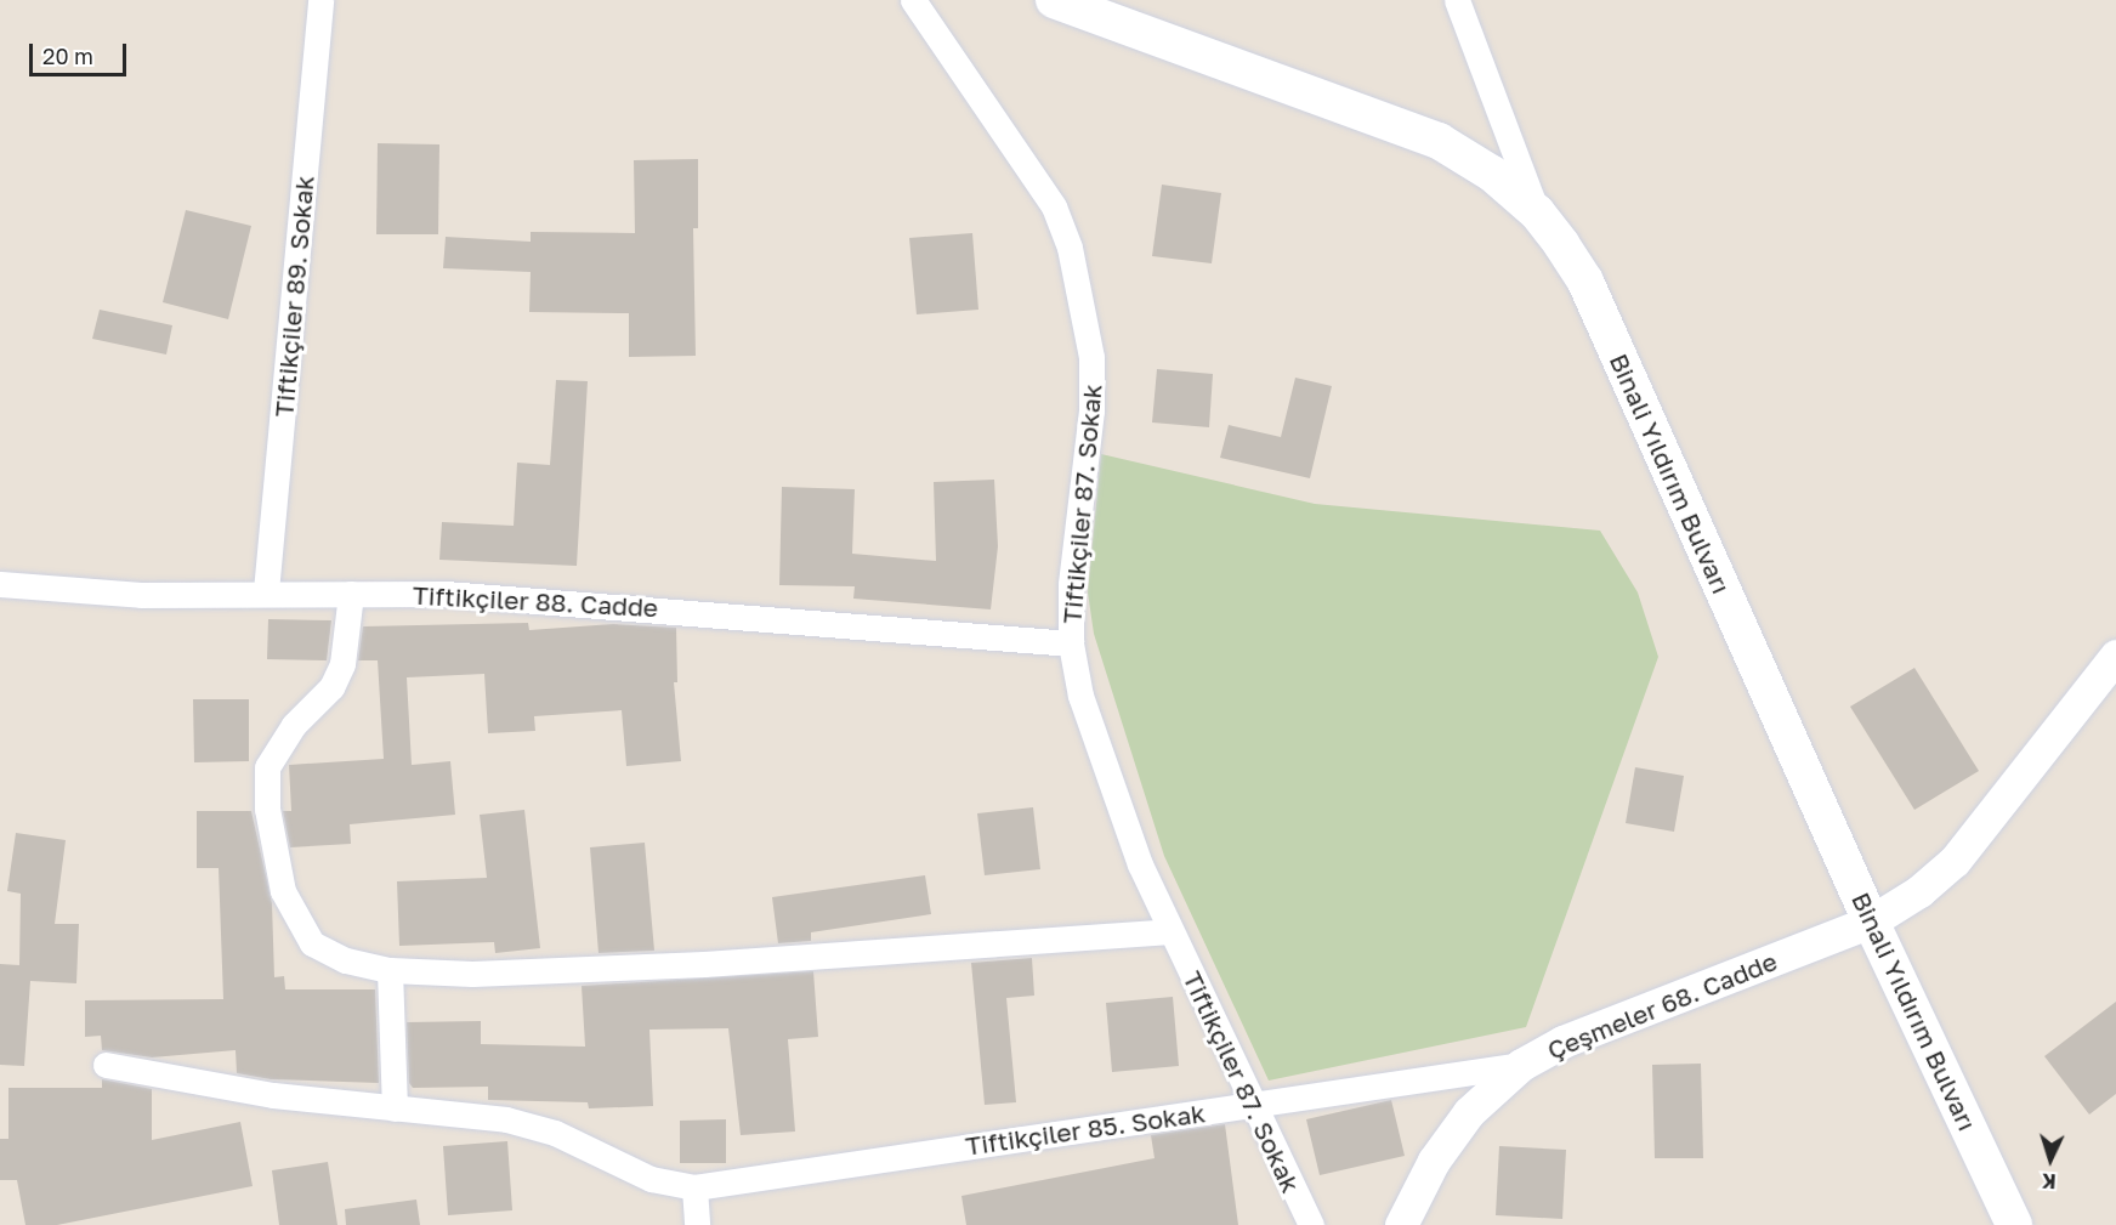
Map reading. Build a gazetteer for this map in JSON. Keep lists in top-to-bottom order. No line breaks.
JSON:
{"streets":{"main road":["Binali Yıldırım Bulvarı"],"street":["Tiftikçiler 89. Sokak","Tiftikçiler 87. Sokak","Tiftikçiler 88. Cadde","Çeşmeler 68. Cadde","Tiftikçiler 85. Sokak"]},"crossings":[["Tiftikçiler 89. Sokak","Tiftikçiler 88. Cadde"],["Binali Yıldırım Bulvarı","Çeşmeler 68. Cadde"],["Tiftikçiler 87. Sokak","Tiftikçiler 88. Cadde"],["Tiftikçiler 87. Sokak","Tiftikçiler 85. Sokak"],["Çeşmeler 68. Cadde","Tiftikçiler 85. Sokak"]],"scale_bar":"20 m","north":"bottom"}
